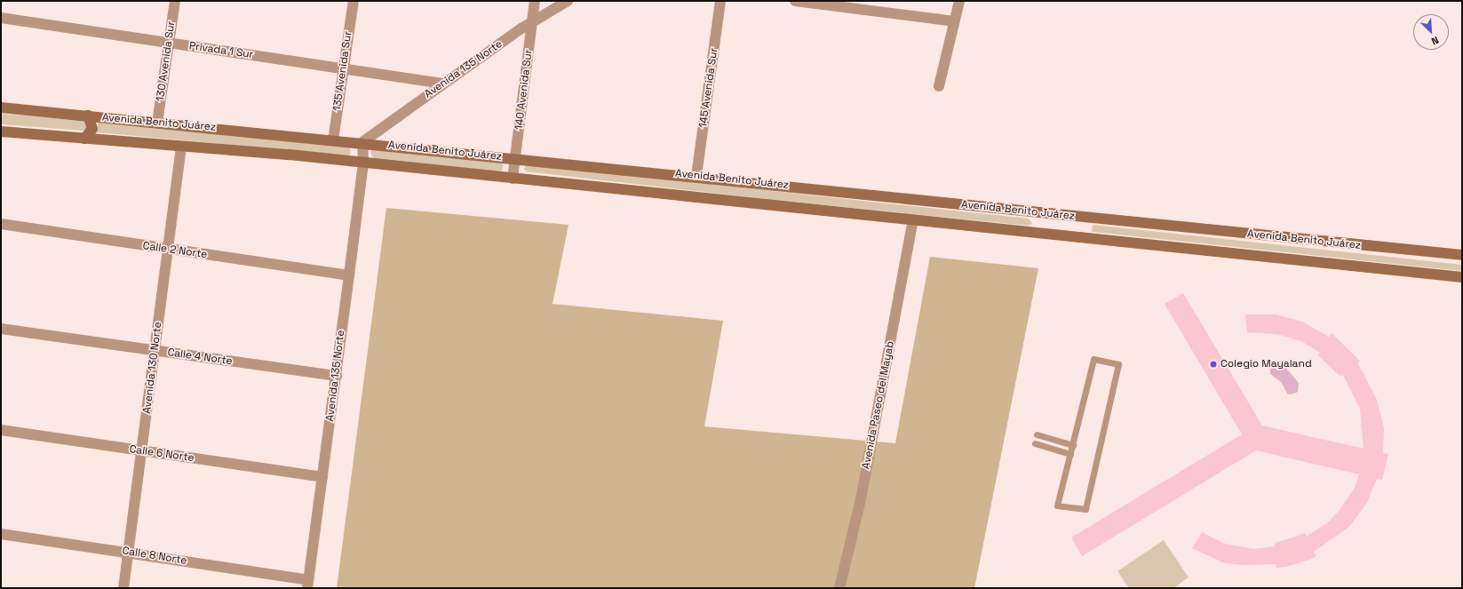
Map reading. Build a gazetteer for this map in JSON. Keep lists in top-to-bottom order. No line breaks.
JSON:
{"streets":{"main road":["Avenida Benito Juárez"],"street":["Privada 1 Sur","130 Avenida Sur","Avenida 135 Norte","135 Avenida Sur","145 Avenida Sur","140 Avenida Sur","Calle 2 Norte","Calle 4 Norte","Avenida 130 Norte","Avenida Paseo del Mayab","Calle 6 Norte","Calle 8 Norte"]},"crossings":[["Privada 1 Sur","130 Avenida Sur"],["Privada 1 Sur","Avenida 135 Norte"],["Privada 1 Sur","135 Avenida Sur"],["130 Avenida Sur","Avenida Benito Juárez"],["Avenida 135 Norte","140 Avenida Sur"],["Avenida 135 Norte","Avenida Benito Juárez"],["Avenida 135 Norte","Calle 2 Norte"],["Avenida 135 Norte","Calle 4 Norte"],["Avenida 135 Norte","Calle 6 Norte"],["Avenida 135 Norte","Calle 8 Norte"],["135 Avenida Sur","Avenida Benito Juárez"],["145 Avenida Sur","Avenida Benito Juárez"],["140 Avenida Sur","Avenida Benito Juárez"],["Avenida Benito Juárez","Avenida 130 Norte"],["Avenida Benito Juárez","Avenida Paseo del Mayab"],["Calle 2 Norte","Avenida 130 Norte"],["Calle 4 Norte","Avenida 130 Norte"],["Avenida 130 Norte","Calle 6 Norte"],["Avenida 130 Norte","Calle 8 Norte"]],"places":["Colegio Mayaland"],"north":"bottom right"}
